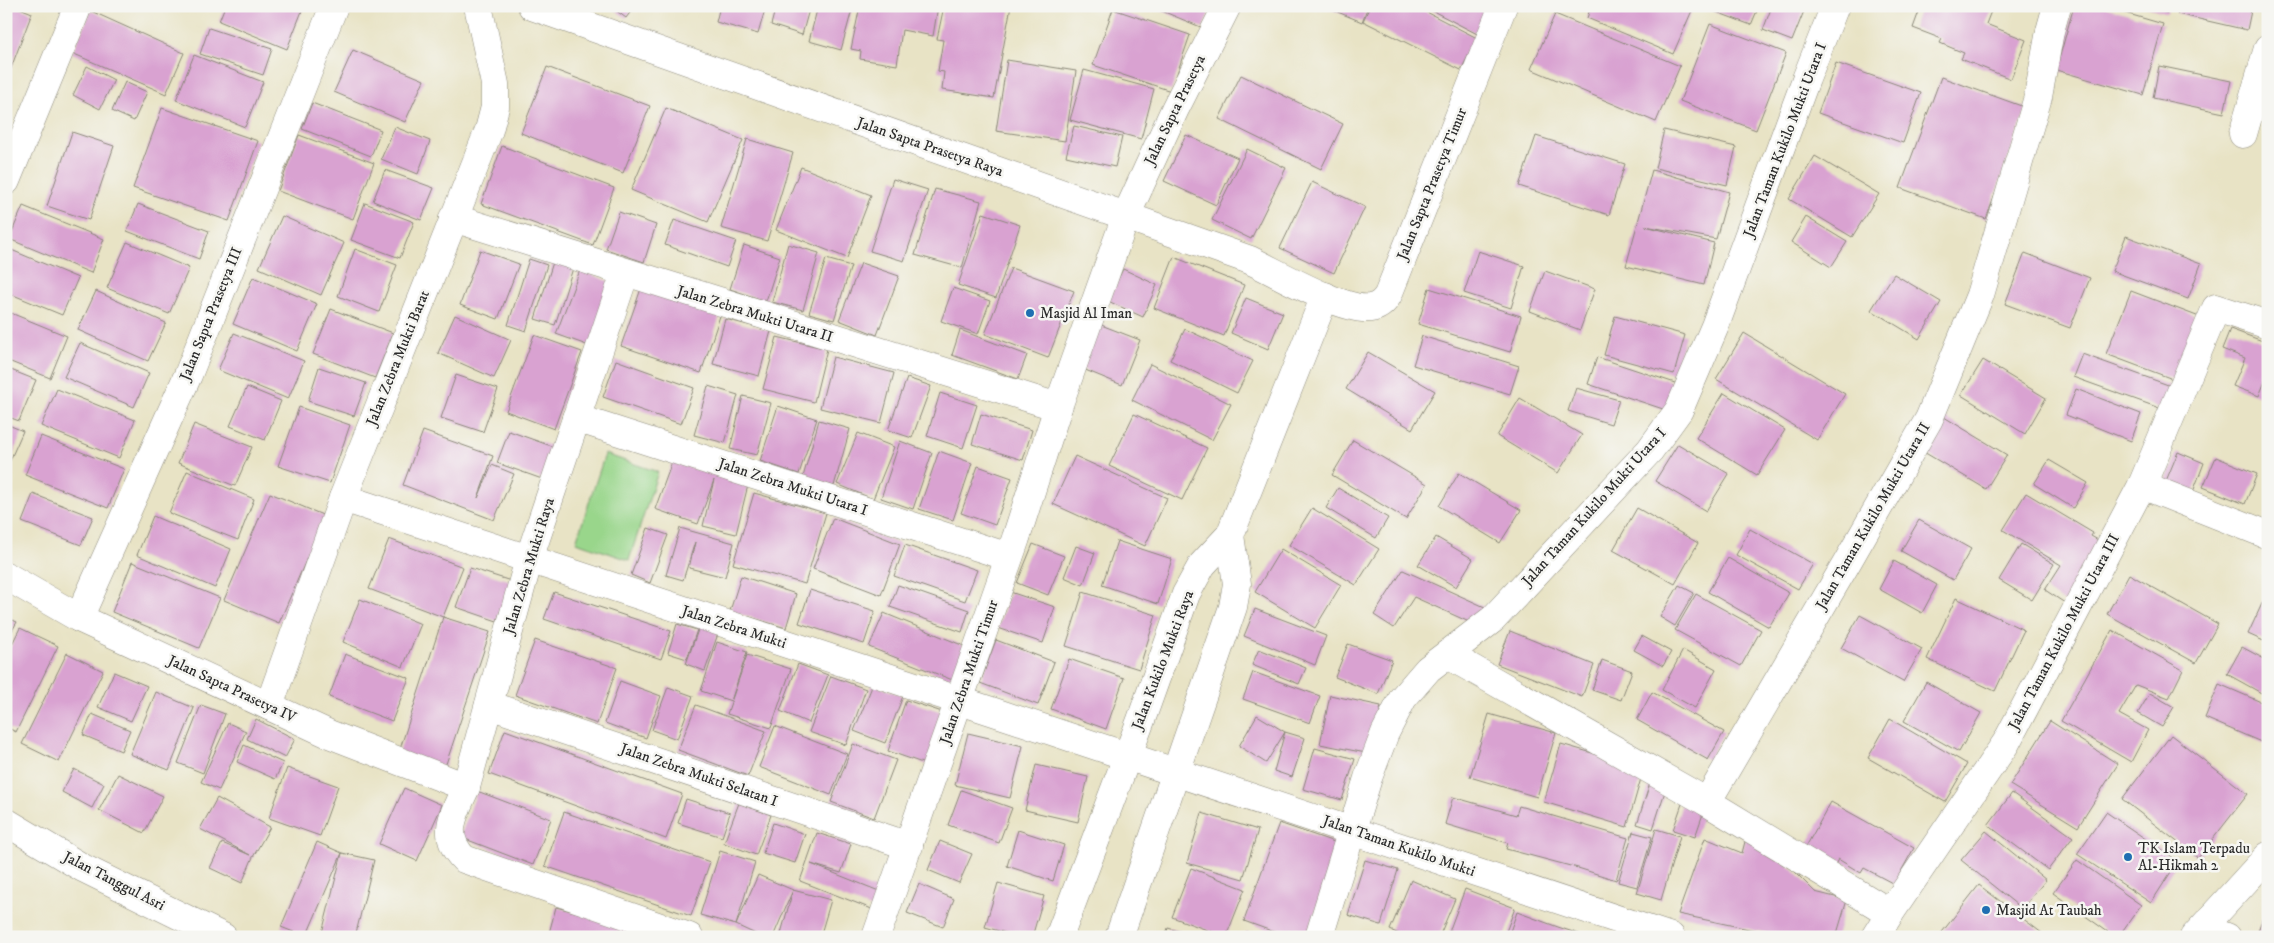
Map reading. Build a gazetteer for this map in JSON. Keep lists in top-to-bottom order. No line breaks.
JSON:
{"streets":{"street":["Jalan Sapta Prasetya","Jalan Taman Kukilo Mukti Utara I","Jalan Sapta Prasetya Raya","Jalan Sapta Prasetya Timur","Jalan Sapta Prasetya III","Jalan Zebra Mukti Utara II","Jalan Zebra Mukti Barat","Jalan Zebra Mukti Utara I","Jalan Taman Kukilo Mukti Utara II","Jalan Zebra Mukti Raya","Jalan Zebra Mukti","Jalan Taman Kukilo Mukti Utara III","Jalan Kukilo Mukti Raya","Jalan Zebra Mukti Timur","Jalan Sapta Prasetya IV","Jalan Zebra Mukti Selatan I","Jalan Taman Kukilo Mukti","Jalan Tanggul Asri"]},"crossings":[["Jalan Sapta Prasetya","Jalan Sapta Prasetya Raya"],["Jalan Sapta Prasetya","Jalan Zebra Mukti Utara II"],["Jalan Sapta Prasetya","Jalan Zebra Mukti Timur"],["Jalan Taman Kukilo Mukti Utara I","Jalan Taman Kukilo Mukti"],["Jalan Sapta Prasetya Raya","Jalan Sapta Prasetya Timur"],["Jalan Sapta Prasetya III","Jalan Sapta Prasetya IV"],["Jalan Zebra Mukti Utara II","Jalan Zebra Mukti Barat"],["Jalan Zebra Mukti Utara II","Jalan Zebra Mukti Raya"],["Jalan Zebra Mukti Utara II","Jalan Zebra Mukti Timur"],["Jalan Zebra Mukti Barat","Jalan Zebra Mukti"],["Jalan Zebra Mukti Barat","Jalan Sapta Prasetya IV"],["Jalan Zebra Mukti Utara I","Jalan Zebra Mukti Raya"],["Jalan Zebra Mukti Utara I","Jalan Zebra Mukti Timur"],["Jalan Zebra Mukti Raya","Jalan Zebra Mukti"],["Jalan Zebra Mukti Raya","Jalan Sapta Prasetya IV"],["Jalan Zebra Mukti Raya","Jalan Zebra Mukti Selatan I"],["Jalan Zebra Mukti","Jalan Kukilo Mukti Raya"],["Jalan Zebra Mukti","Jalan Zebra Mukti Timur"],["Jalan Zebra Mukti","Jalan Taman Kukilo Mukti"],["Jalan Kukilo Mukti Raya","Jalan Taman Kukilo Mukti"],["Jalan Zebra Mukti Timur","Jalan Zebra Mukti Selatan I"]],"places":["Masjid Al Iman","TK Islam Terpadu Al-Hikmah 2","Masjid At Taubah"]}
